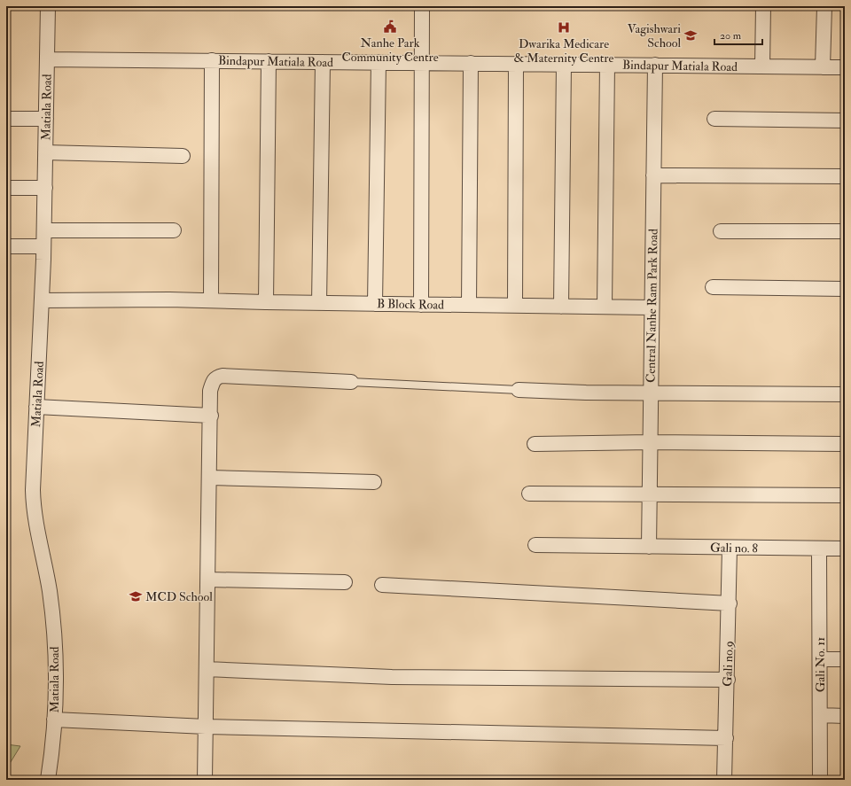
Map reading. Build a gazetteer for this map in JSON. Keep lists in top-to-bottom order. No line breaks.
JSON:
{"streets":{"street":["Bindapur Matiala Road","Matiala Road","B Block Road","Central Nanhe Ram Park Road","Gali no. 8","Gali no.9","Gali No. 11"]},"crossings":[["Bindapur Matiala Road","Matiala Road"],["Bindapur Matiala Road","Central Nanhe Ram Park Road"],["Matiala Road","B Block Road"],["B Block Road","Central Nanhe Ram Park Road"],["Central Nanhe Ram Park Road","Gali no. 8"],["Gali no. 8","Gali no.9"],["Gali no. 8","Gali No. 11"]],"places":{"public building":["Nanhe Park Community Centre"],"hospital":["Dwarika Medicare & Maternity Centre"],"school or university":["Vagishwari School","MCD School"]},"scale_bar":"20 m"}
